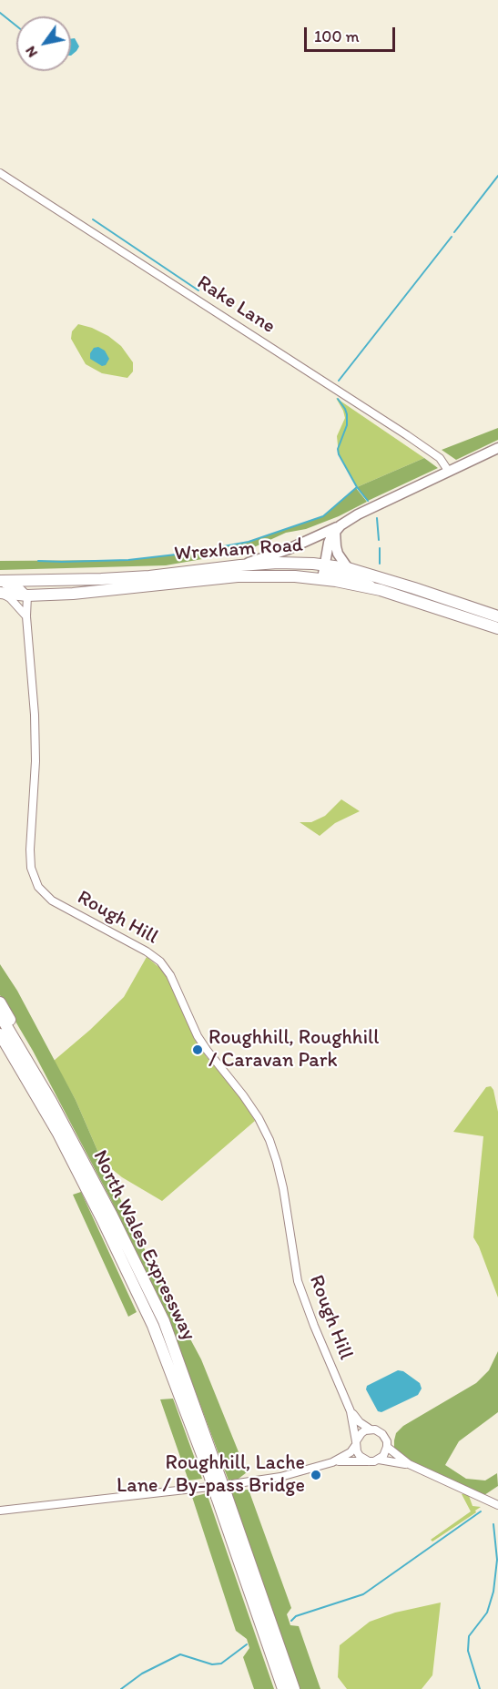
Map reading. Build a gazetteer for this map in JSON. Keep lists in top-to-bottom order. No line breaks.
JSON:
{"streets":{"highway":["Wrexham Road","North Wales Expressway"],"street":["Rake Lane","Rough Hill"]},"crossings":[["Wrexham Road","Rough Hill"]],"places":["Roughhill, Roughhill / Caravan Park","Roughhill, Lache Lane / By-pass Bridge"],"scale_bar":"100 m","north":"bottom left"}
